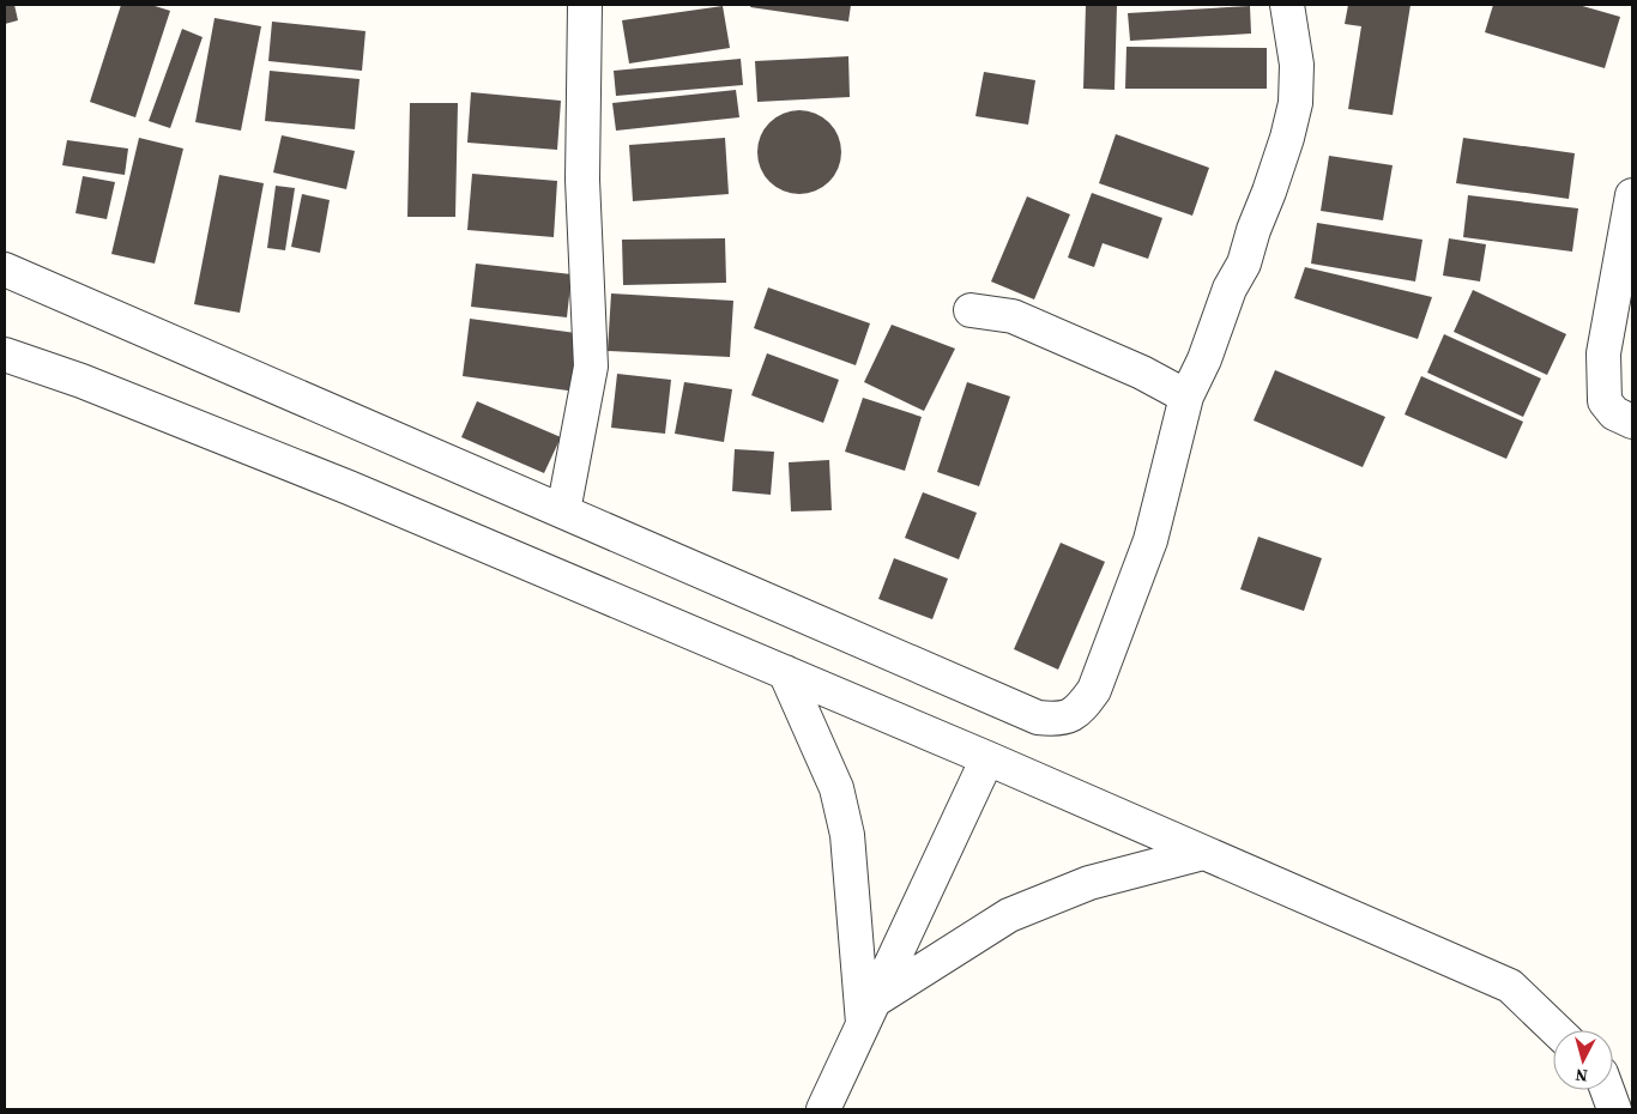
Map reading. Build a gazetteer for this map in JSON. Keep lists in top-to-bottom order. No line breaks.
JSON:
{"north":"bottom"}
